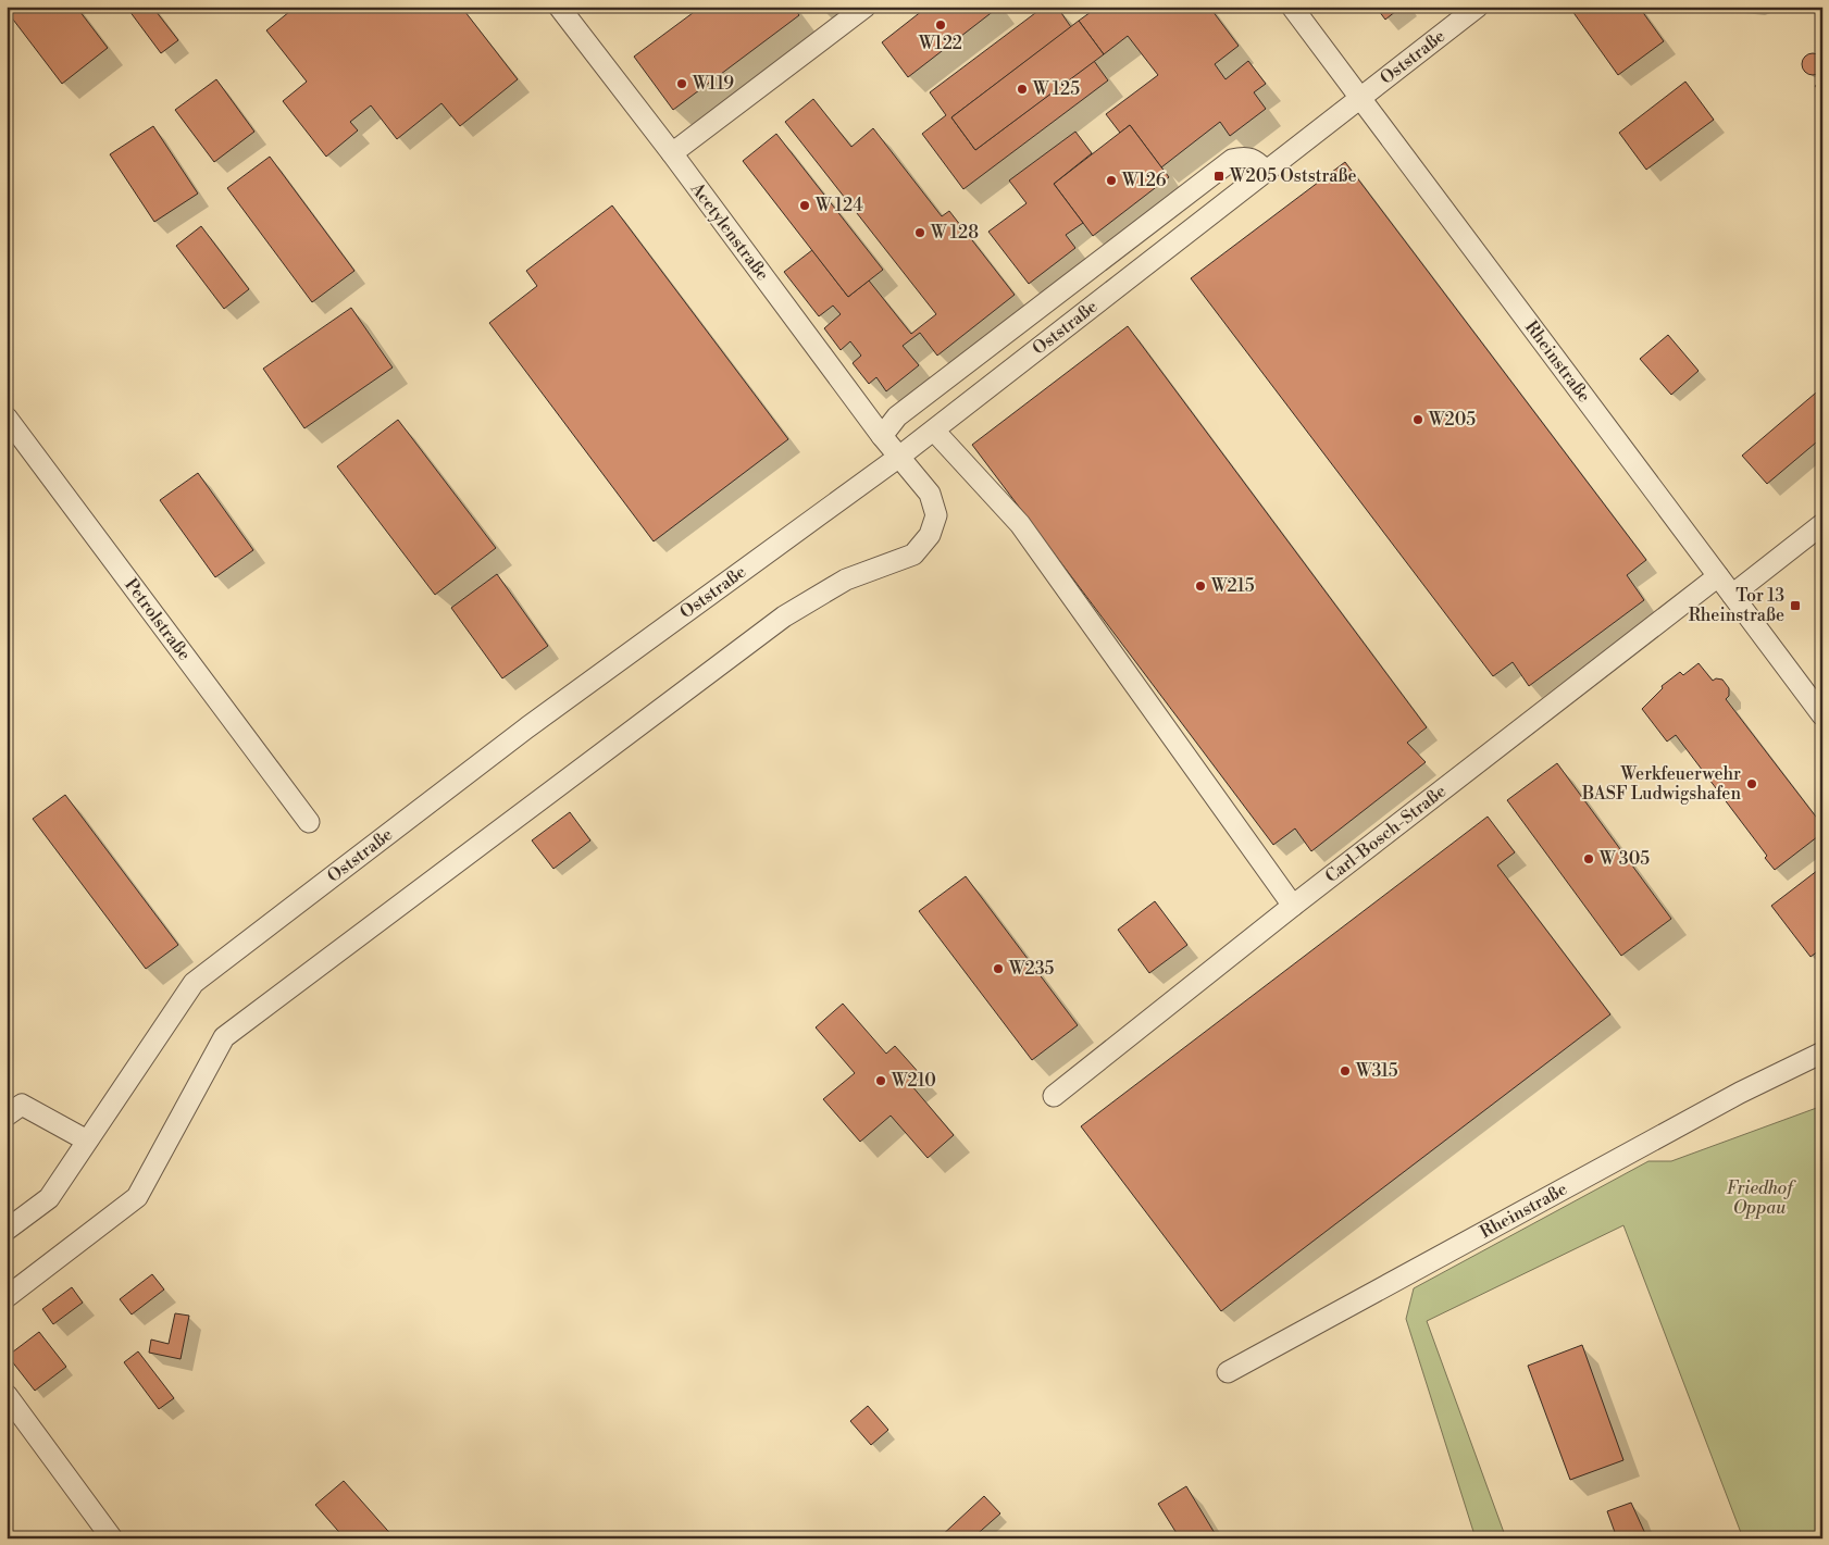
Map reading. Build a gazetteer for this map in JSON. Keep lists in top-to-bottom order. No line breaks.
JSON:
{"streets":{"street":["Oststraße","Acetylenstraße","Rheinstraße","Petrolstraße","Carl-Bosch-Straße"]},"crossings":[["Oststraße","Acetylenstraße"],["Oststraße","Rheinstraße"],["Rheinstraße","Carl-Bosch-Straße"]],"parks":["Friedhof Oppau"],"places":{"other":["W122","W119","W 125","W126","W 124","W 128","W205","W215","Werkfeuerwehr BASF Ludwigshafen","W 305","W235","W315","W210"],"transit":["W205 Oststraße","Tor 13 Rheinstraße"]}}
